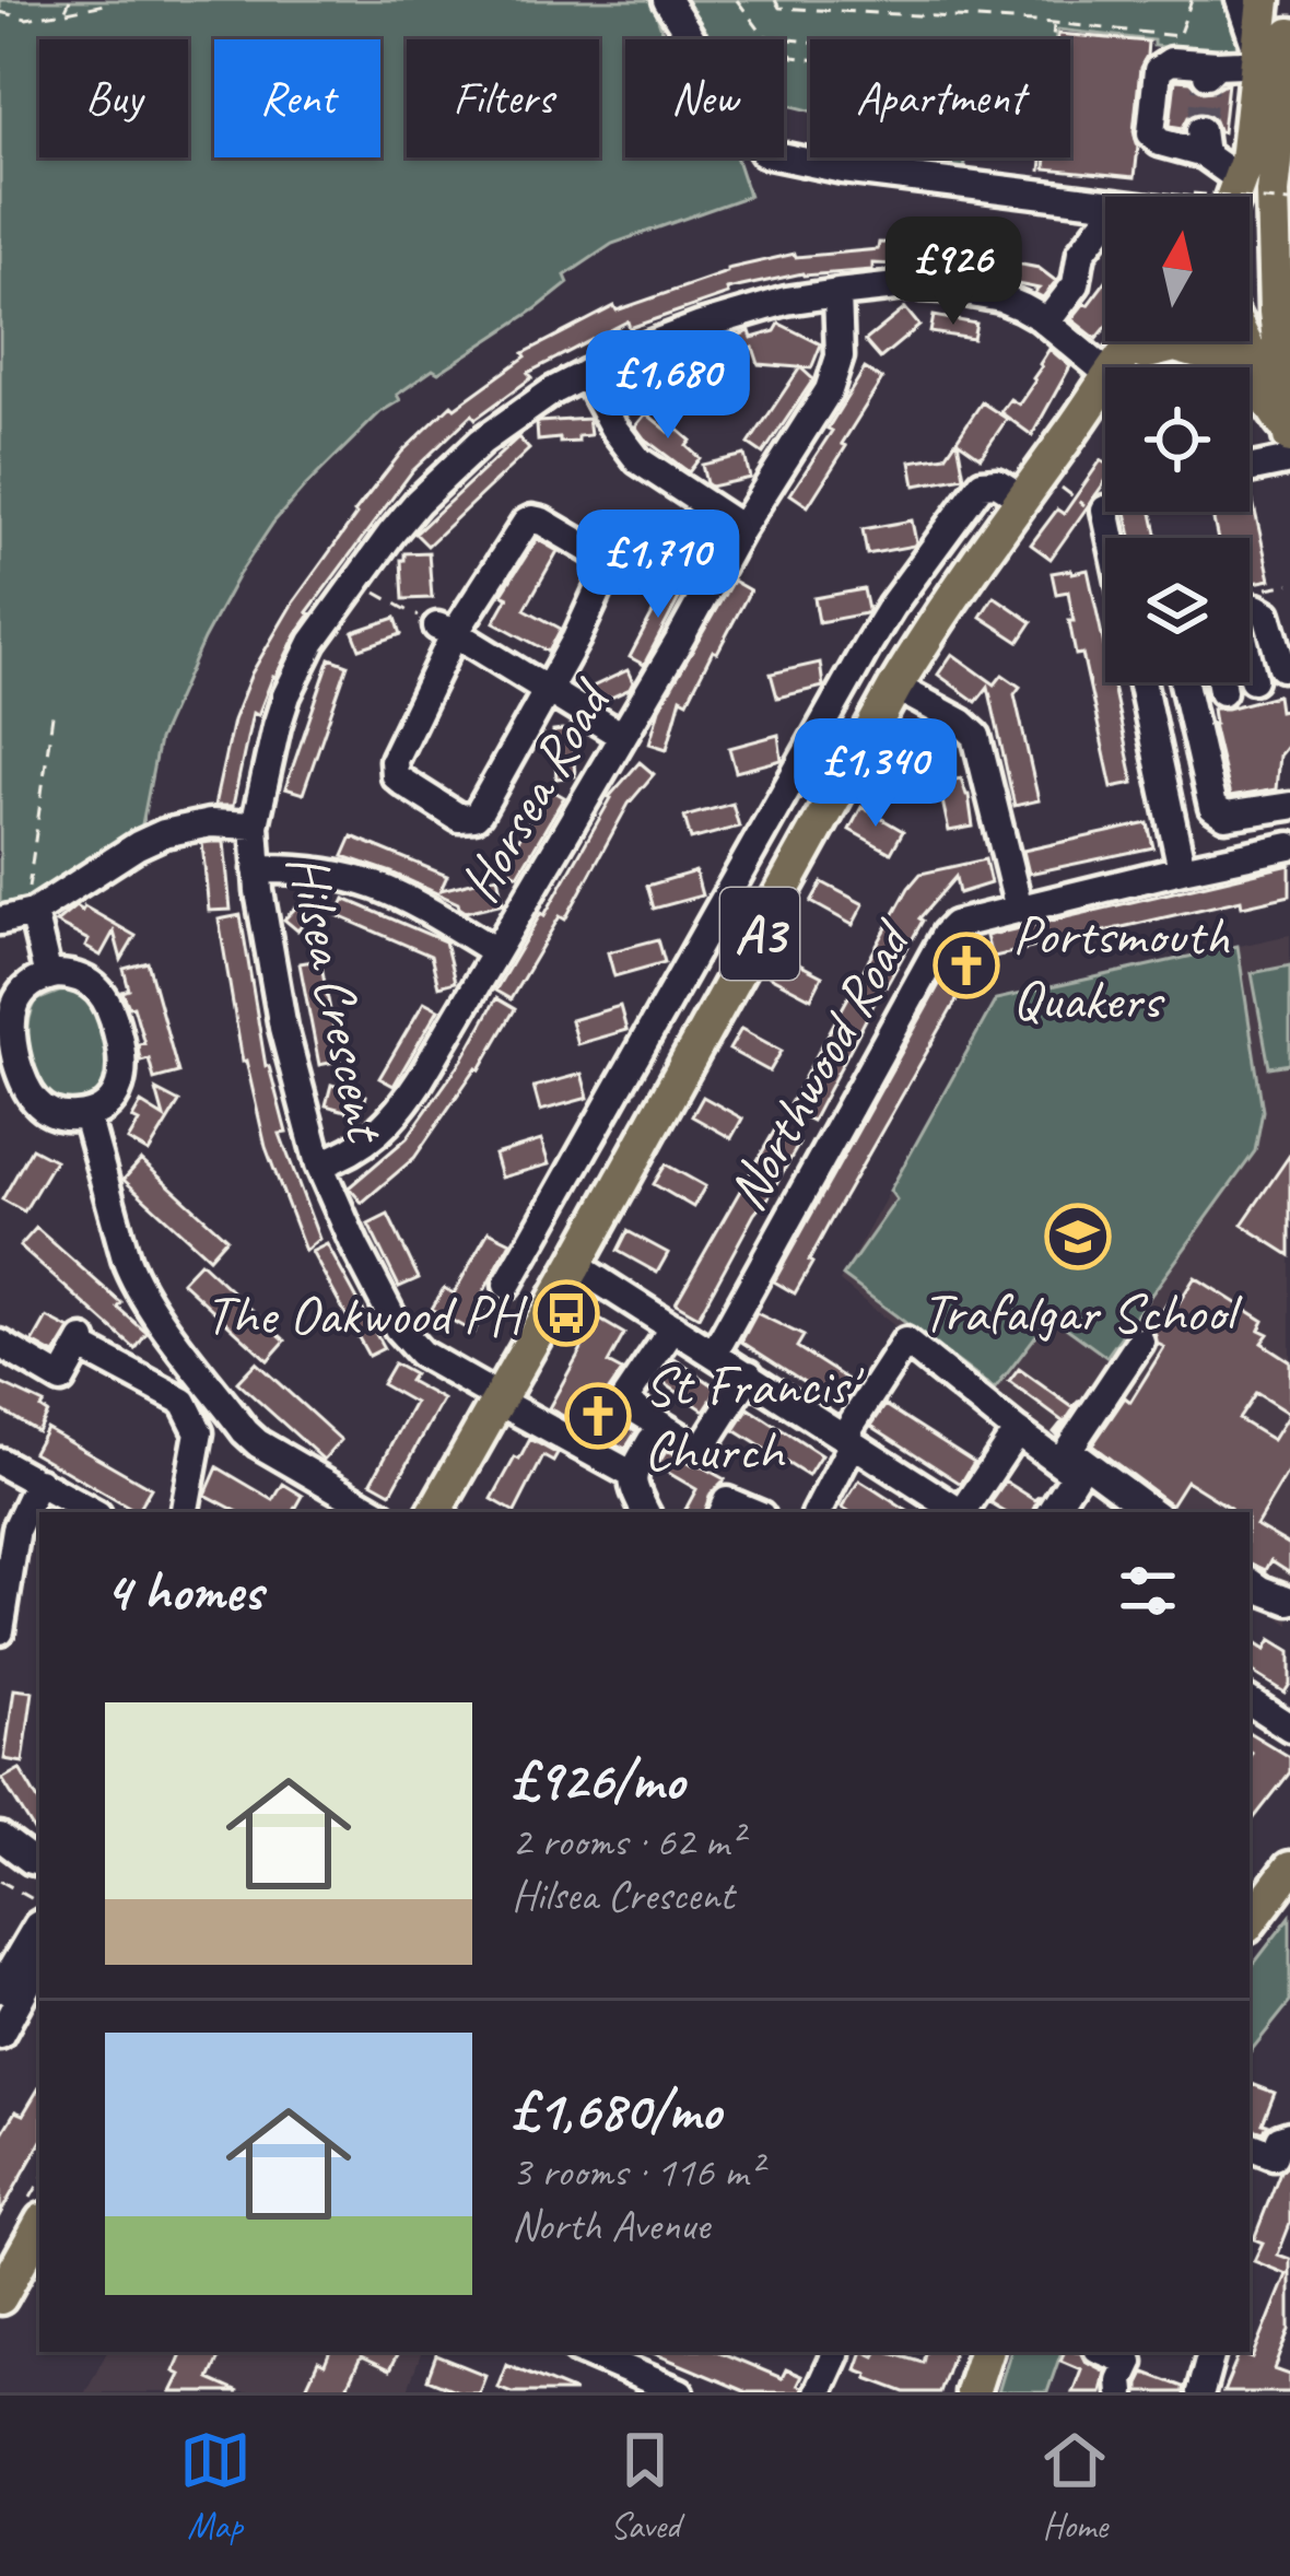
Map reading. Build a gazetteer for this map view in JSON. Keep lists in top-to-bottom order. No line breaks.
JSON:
{"streets":{"main road":["A3"],"street":["Horsea Road","Hilsea Crescent","Northwood Road"]},"crossings":[["Horsea Road","Hilsea Crescent"],["A3","Hilsea Crescent"]],"places":{"church":["Portsmouth Quakers","St Francis' Church"],"school or university":["Trafalgar School"],"bus stop":["The Oakwood PH"]},"north":"top","page":{"chip":["Buy","Rent","Filters","New","Apartment"],"price":["£926","£1,680","£1,710","£1,340"],"heading":"4 homes","list":[{"name":"£926/mo","note":"2 rooms · 62 m² · Hilsea Crescent"},{"name":"£1,680/mo","note":"3 rooms · 116 m² · North Avenue"}],"tabs":["Map","Saved","Home"]}}
